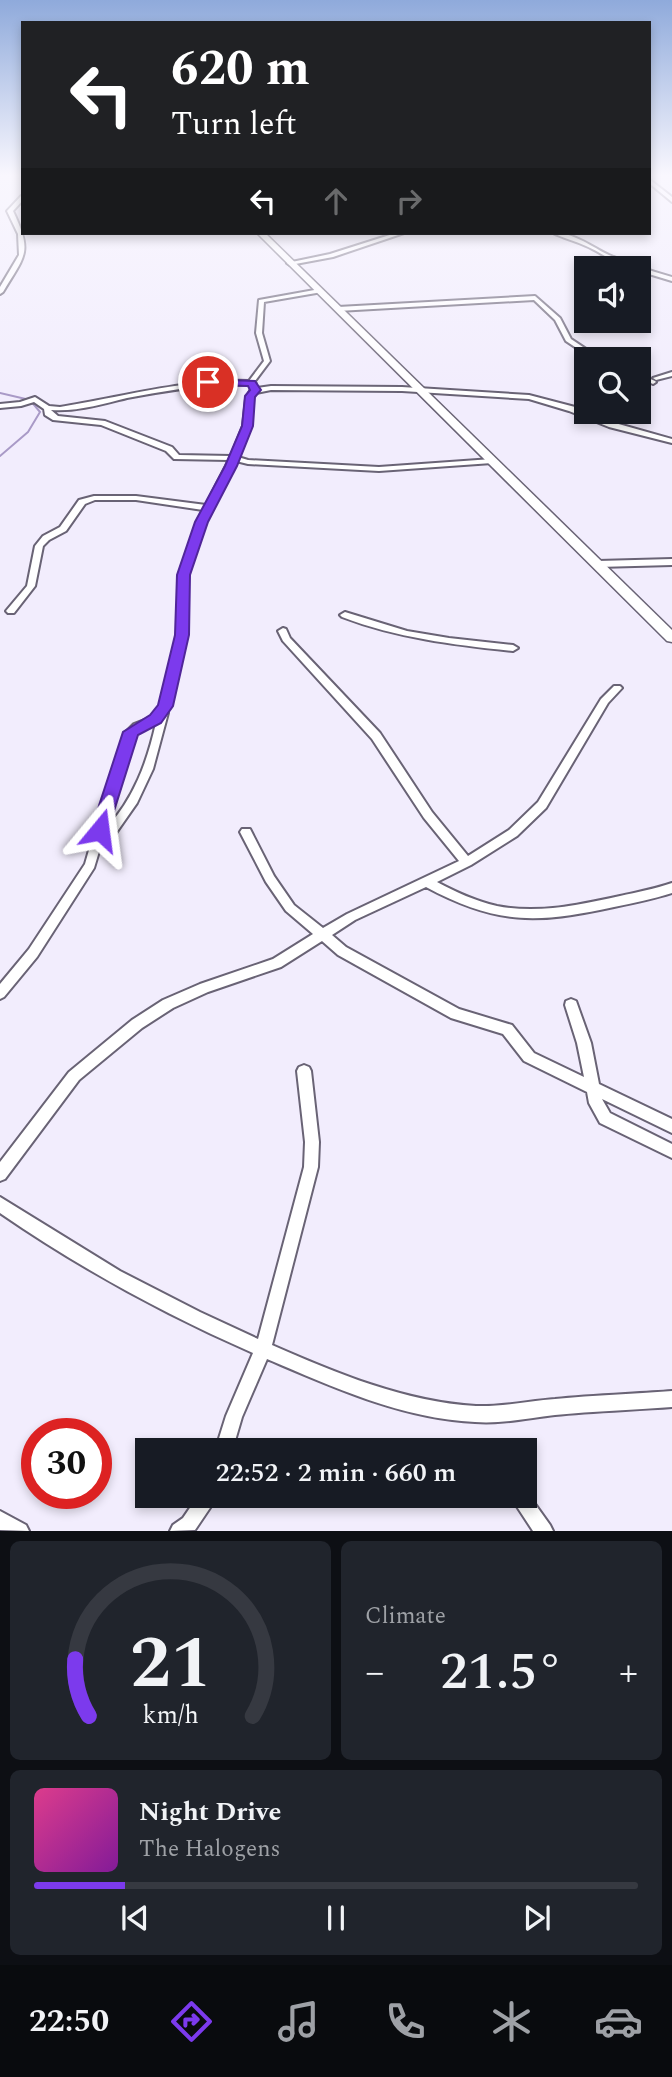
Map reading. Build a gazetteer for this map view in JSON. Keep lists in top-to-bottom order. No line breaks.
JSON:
{"page":{"turn":["620 m","Turn left"],"limit":"30","trip":"22:52 · 2 min · 660 m","tile":"Climate","heat":["−","21.5°","+"],"song":["Night Drive","The Halogens"],"tabs":"22:50","gauge":["21","km/h"]}}
